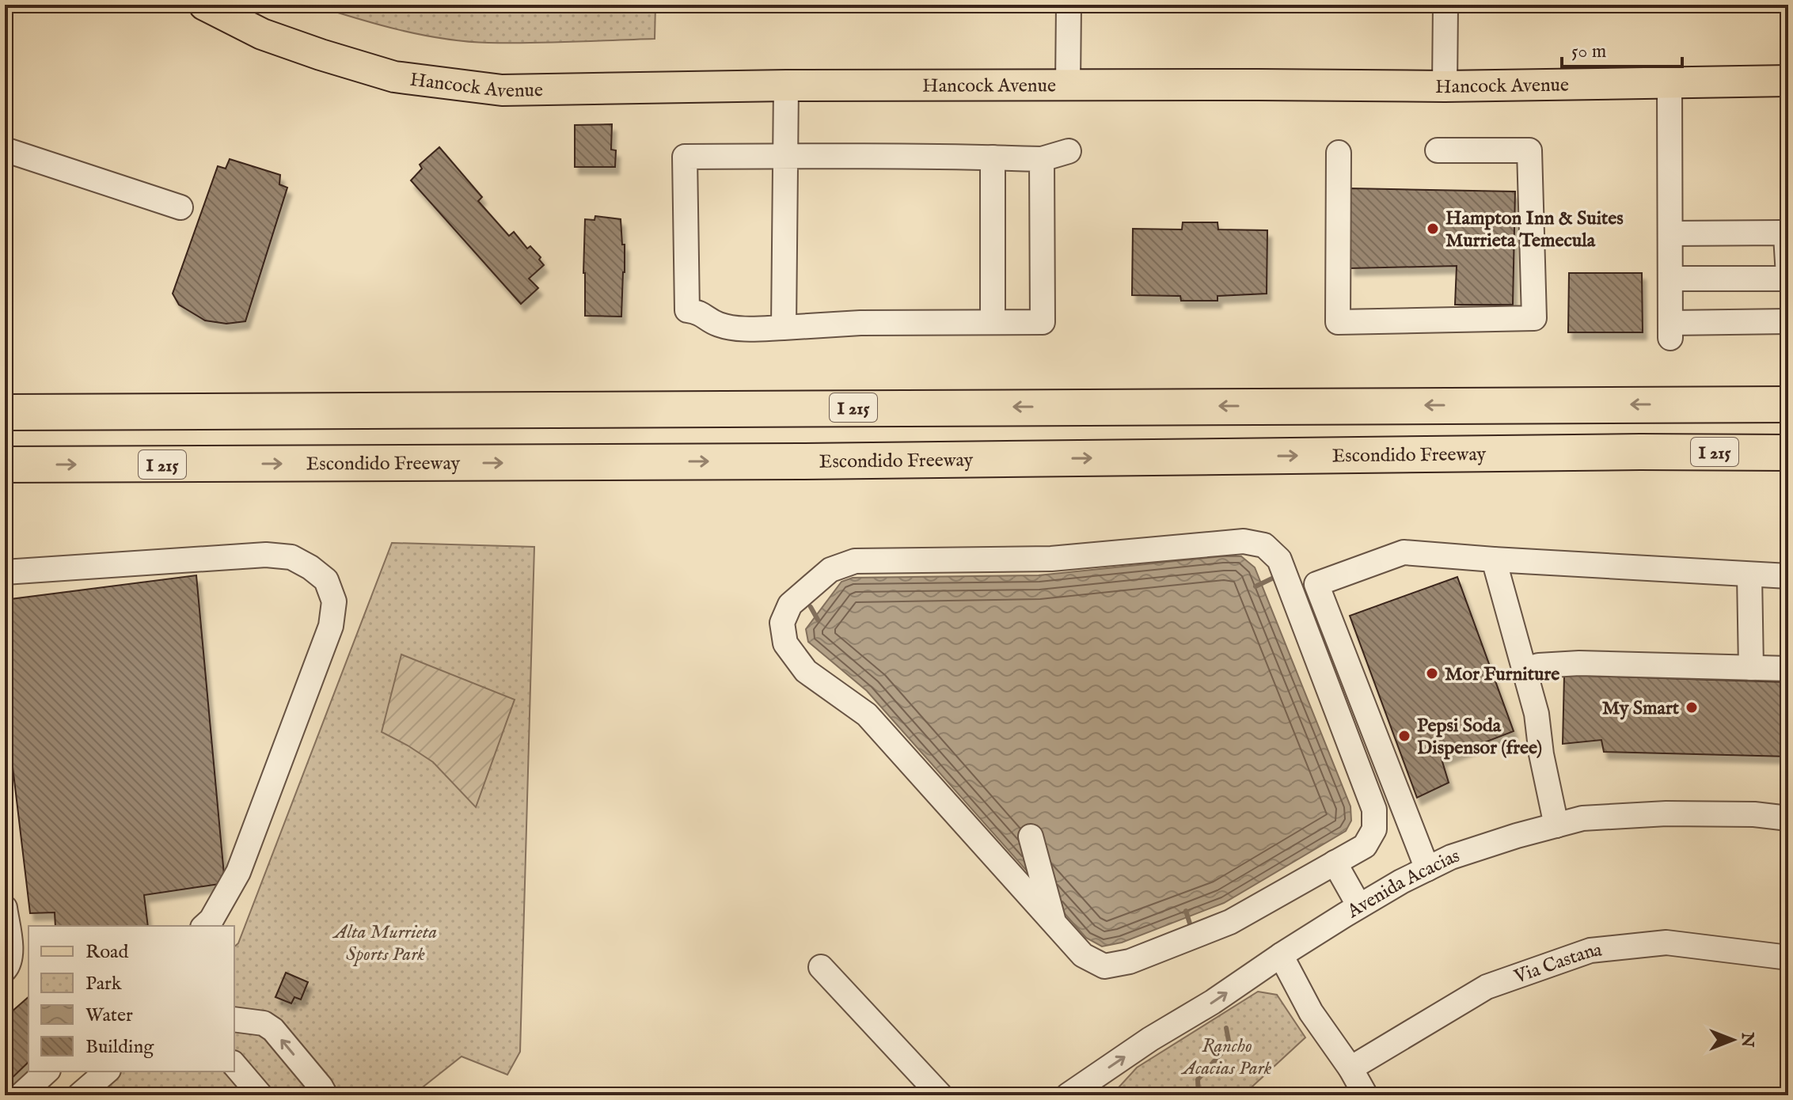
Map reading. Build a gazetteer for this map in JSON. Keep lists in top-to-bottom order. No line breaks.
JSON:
{"streets":{"highway":["I 215","Escondido Freeway"],"main road":["Hancock Avenue"],"street":["Avenida Acacias","Via Castana"]},"parks":["Alta Murrieta Sports Park","Rancho Acacias Park"],"places":["Hampton Inn & Suites Murrieta Temecula","Mor Furniture","My Smart","Pepsi Soda Dispensor (free)"],"legend":["Road","Park","Water","Building"],"scale_bar":"50 m","north":"right"}
